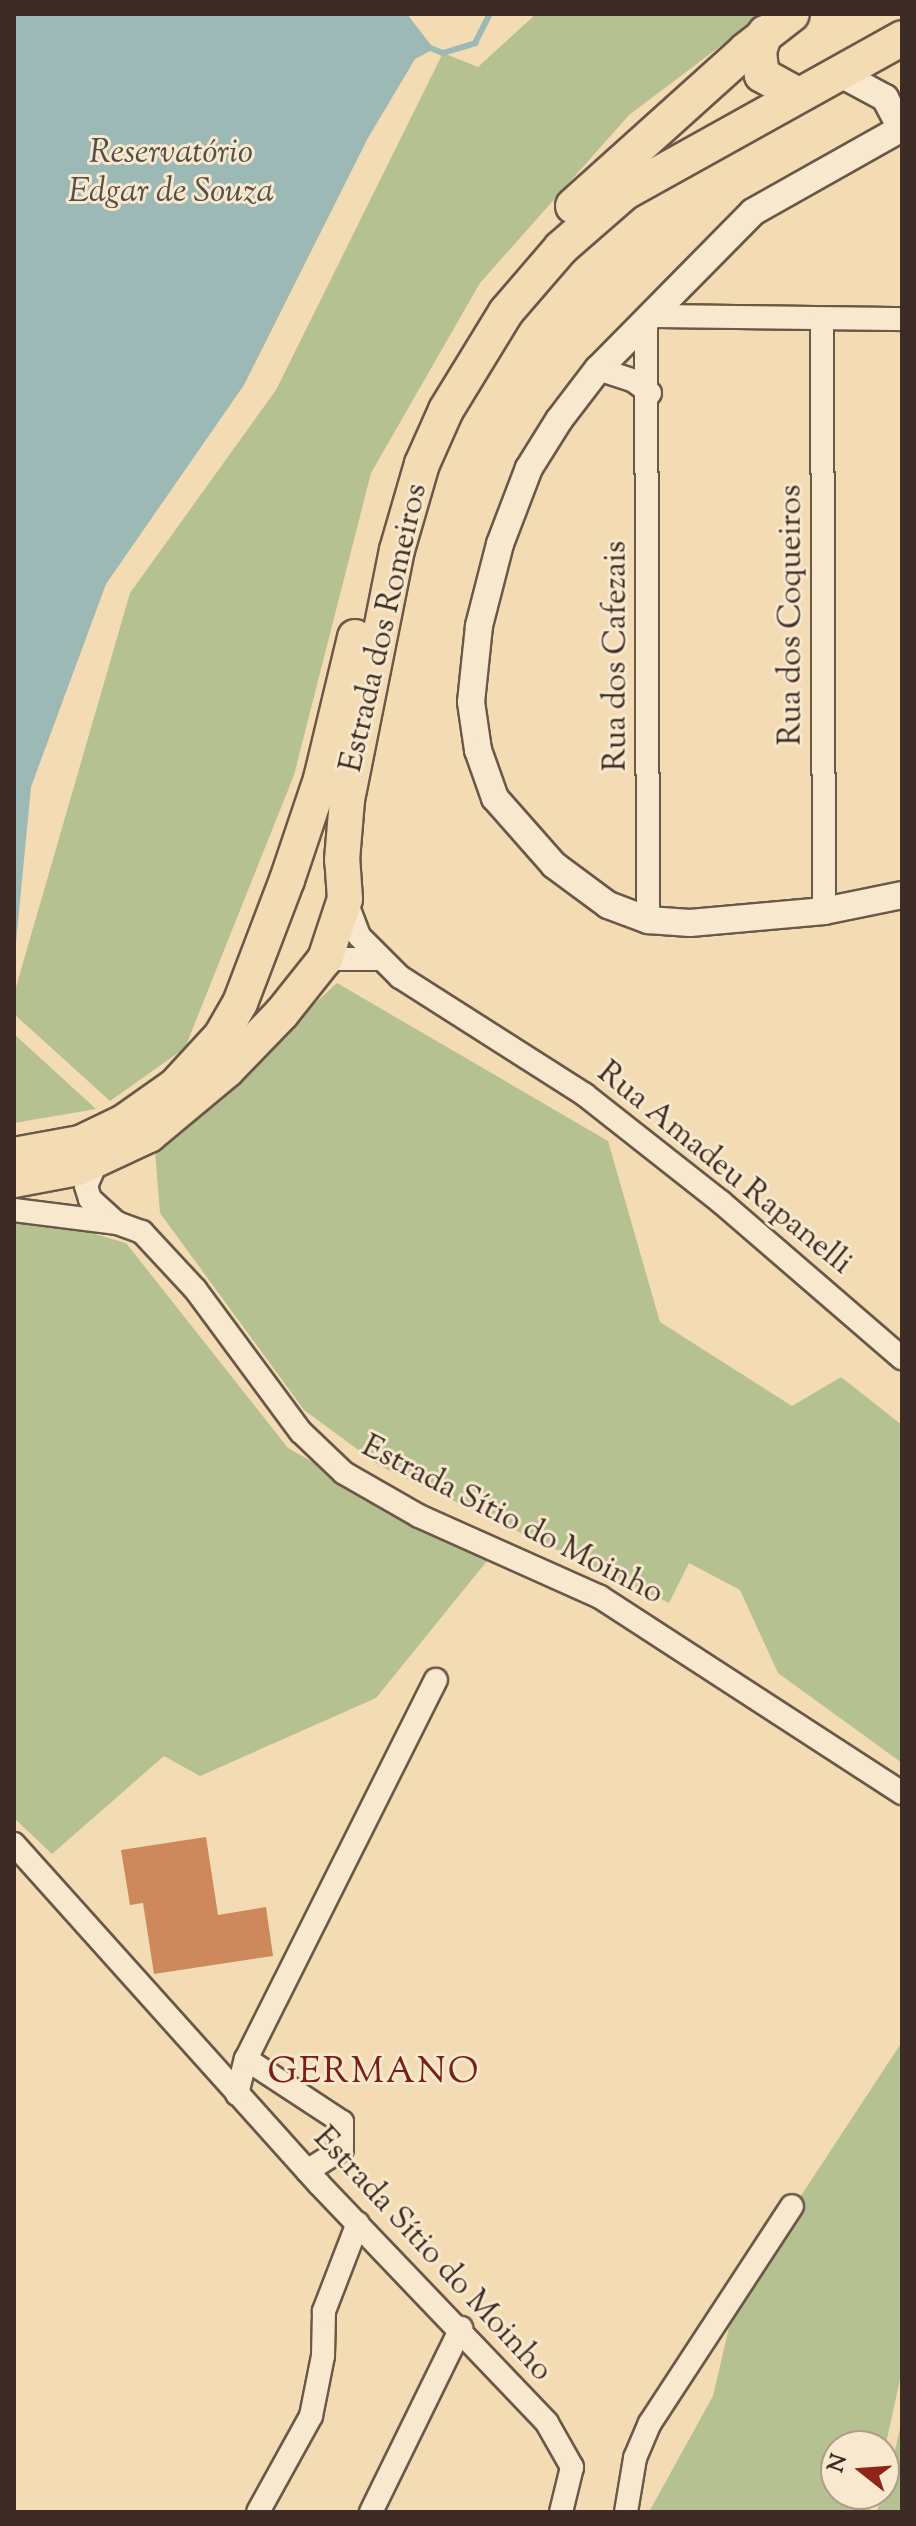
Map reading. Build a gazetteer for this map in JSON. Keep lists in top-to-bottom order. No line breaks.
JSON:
{"streets":{"main road":["Estrada dos Romeiros"],"street":["Rua dos Coqueiros","Rua dos Cafezais","Rua Amadeu Rapanelli","Estrada Sítio do Moinho"]},"crossings":[["Estrada dos Romeiros","Rua Amadeu Rapanelli"]],"districts":["GERMANO"],"water":["Reservatório Edgar de Souza"],"north":"left"}
